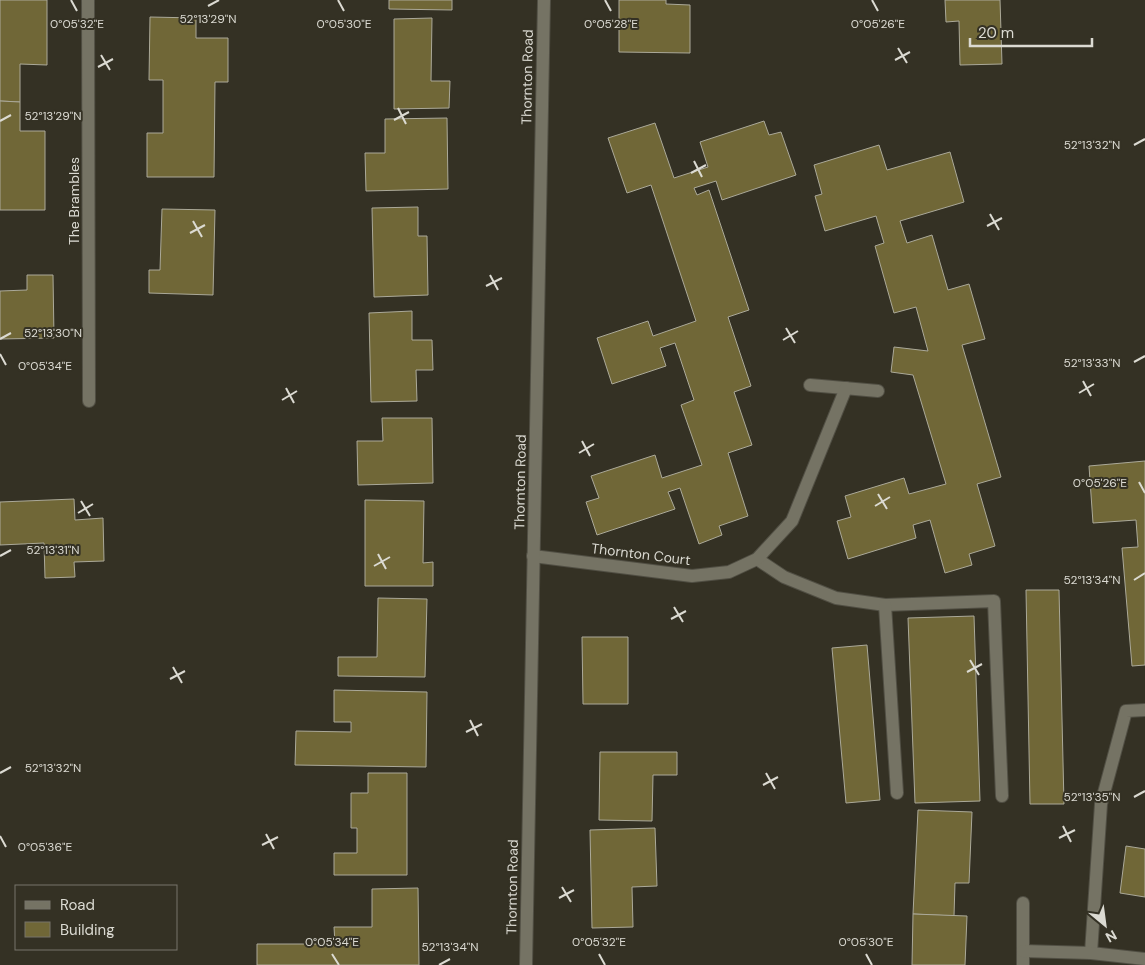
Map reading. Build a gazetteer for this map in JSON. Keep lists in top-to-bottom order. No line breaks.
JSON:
{"streets":{"street":["Thornton Road","The Brambles","Thornton Court"]},"crossings":[["Thornton Road","Thornton Court"]],"legend":["Road","Building"],"scale_bar":"20 m","north":"bottom right","coordinates":["52°13'29\"N","0°05'32\"E","0°05'30\"E","0°05'28\"E","0°05'26\"E","52°13'32\"N","52°13'30\"N","52°13'33\"N","0°05'34\"E","52°13'31\"N","52°13'34\"N","52°13'35\"N","0°05'36\"E"]}
